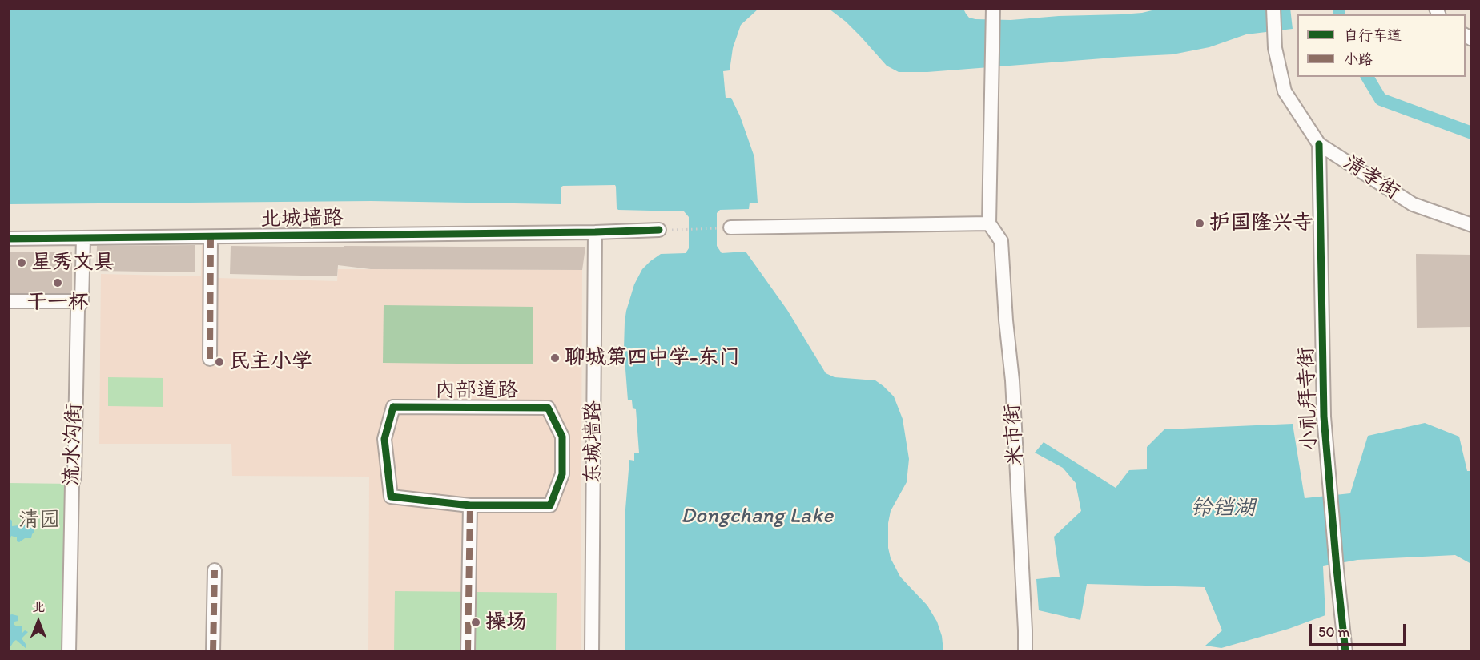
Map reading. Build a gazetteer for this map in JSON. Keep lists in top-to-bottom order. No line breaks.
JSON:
{"streets":{"street":["清孝街","北城墙路","内部道路","小礼拜寺街","米市街","东城墙路","流水沟街"]},"crossings":[["清孝街","小礼拜寺街"],["北城墙路","东城墙路"],["北城墙路","流水沟街"]],"water":["铃铛湖","Dongchang Lake"],"parks":["清园"],"places":["护国隆兴寺","星秀文具","干一杯","聊城第四中学-东门","民主小学","操场"],"legend":["自行车道","小路"],"scale_bar":"50 m","north":"top"}
